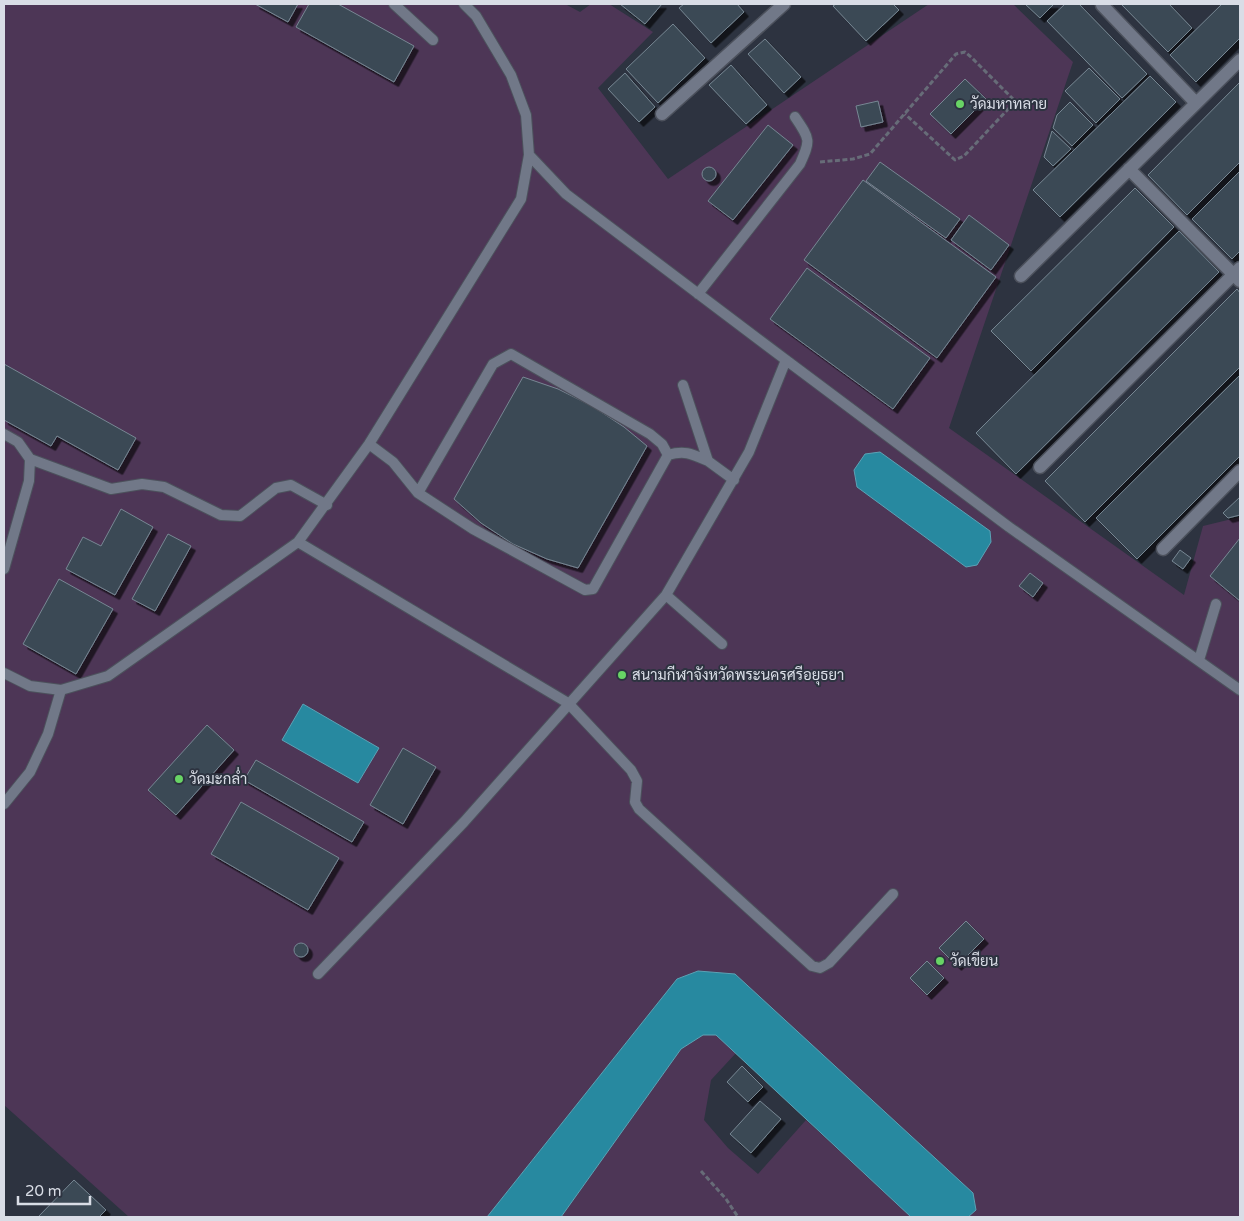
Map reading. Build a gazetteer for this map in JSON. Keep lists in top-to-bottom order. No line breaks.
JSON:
{"places":["วัดมหาทลาย","สนามกีฬาจังหวัดพระนครศรีอยุธยา","วัดมะกล่ำ","วัดเขียน"],"scale_bar":"20 m"}
